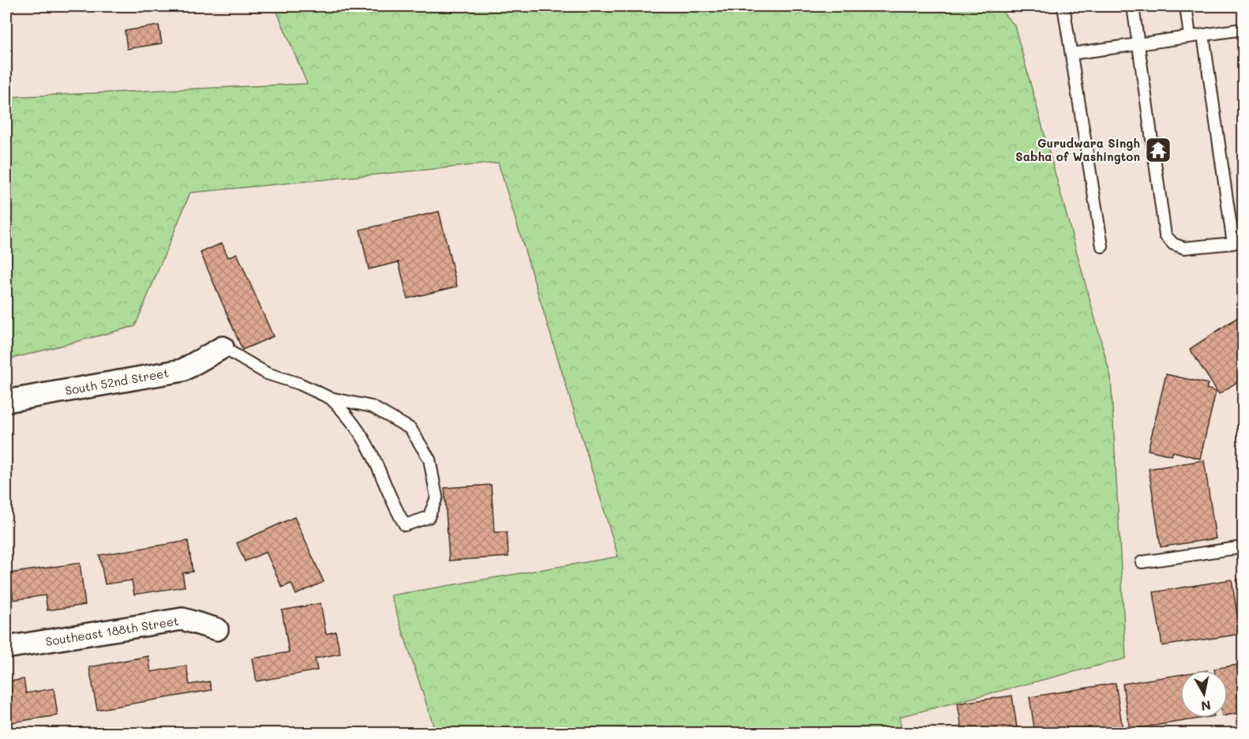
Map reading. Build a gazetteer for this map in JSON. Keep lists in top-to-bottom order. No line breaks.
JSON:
{"streets":{"street":["South 52nd Street","Southeast 188th Street"]},"places":{"temple":["Gurudwara Singh Sabha of Washington"]},"north":"bottom"}
